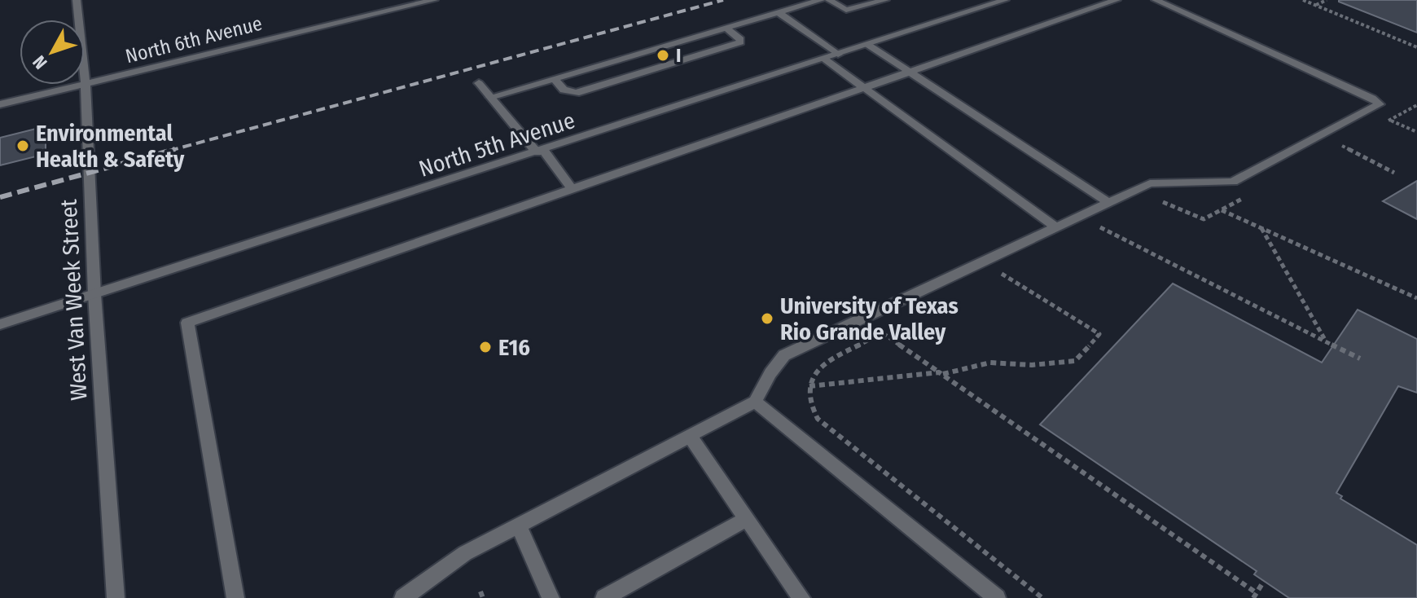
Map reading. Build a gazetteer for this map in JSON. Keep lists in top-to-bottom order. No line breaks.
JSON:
{"streets":{"street":["North 6th Avenue","North 5th Avenue","West Van Week Street"]},"crossings":[["North 6th Avenue","West Van Week Street"],["North 5th Avenue","West Van Week Street"]],"places":["I","Environmental Health & Safety","University of Texas Rio Grande Valley","E16"],"north":"bottom left"}
